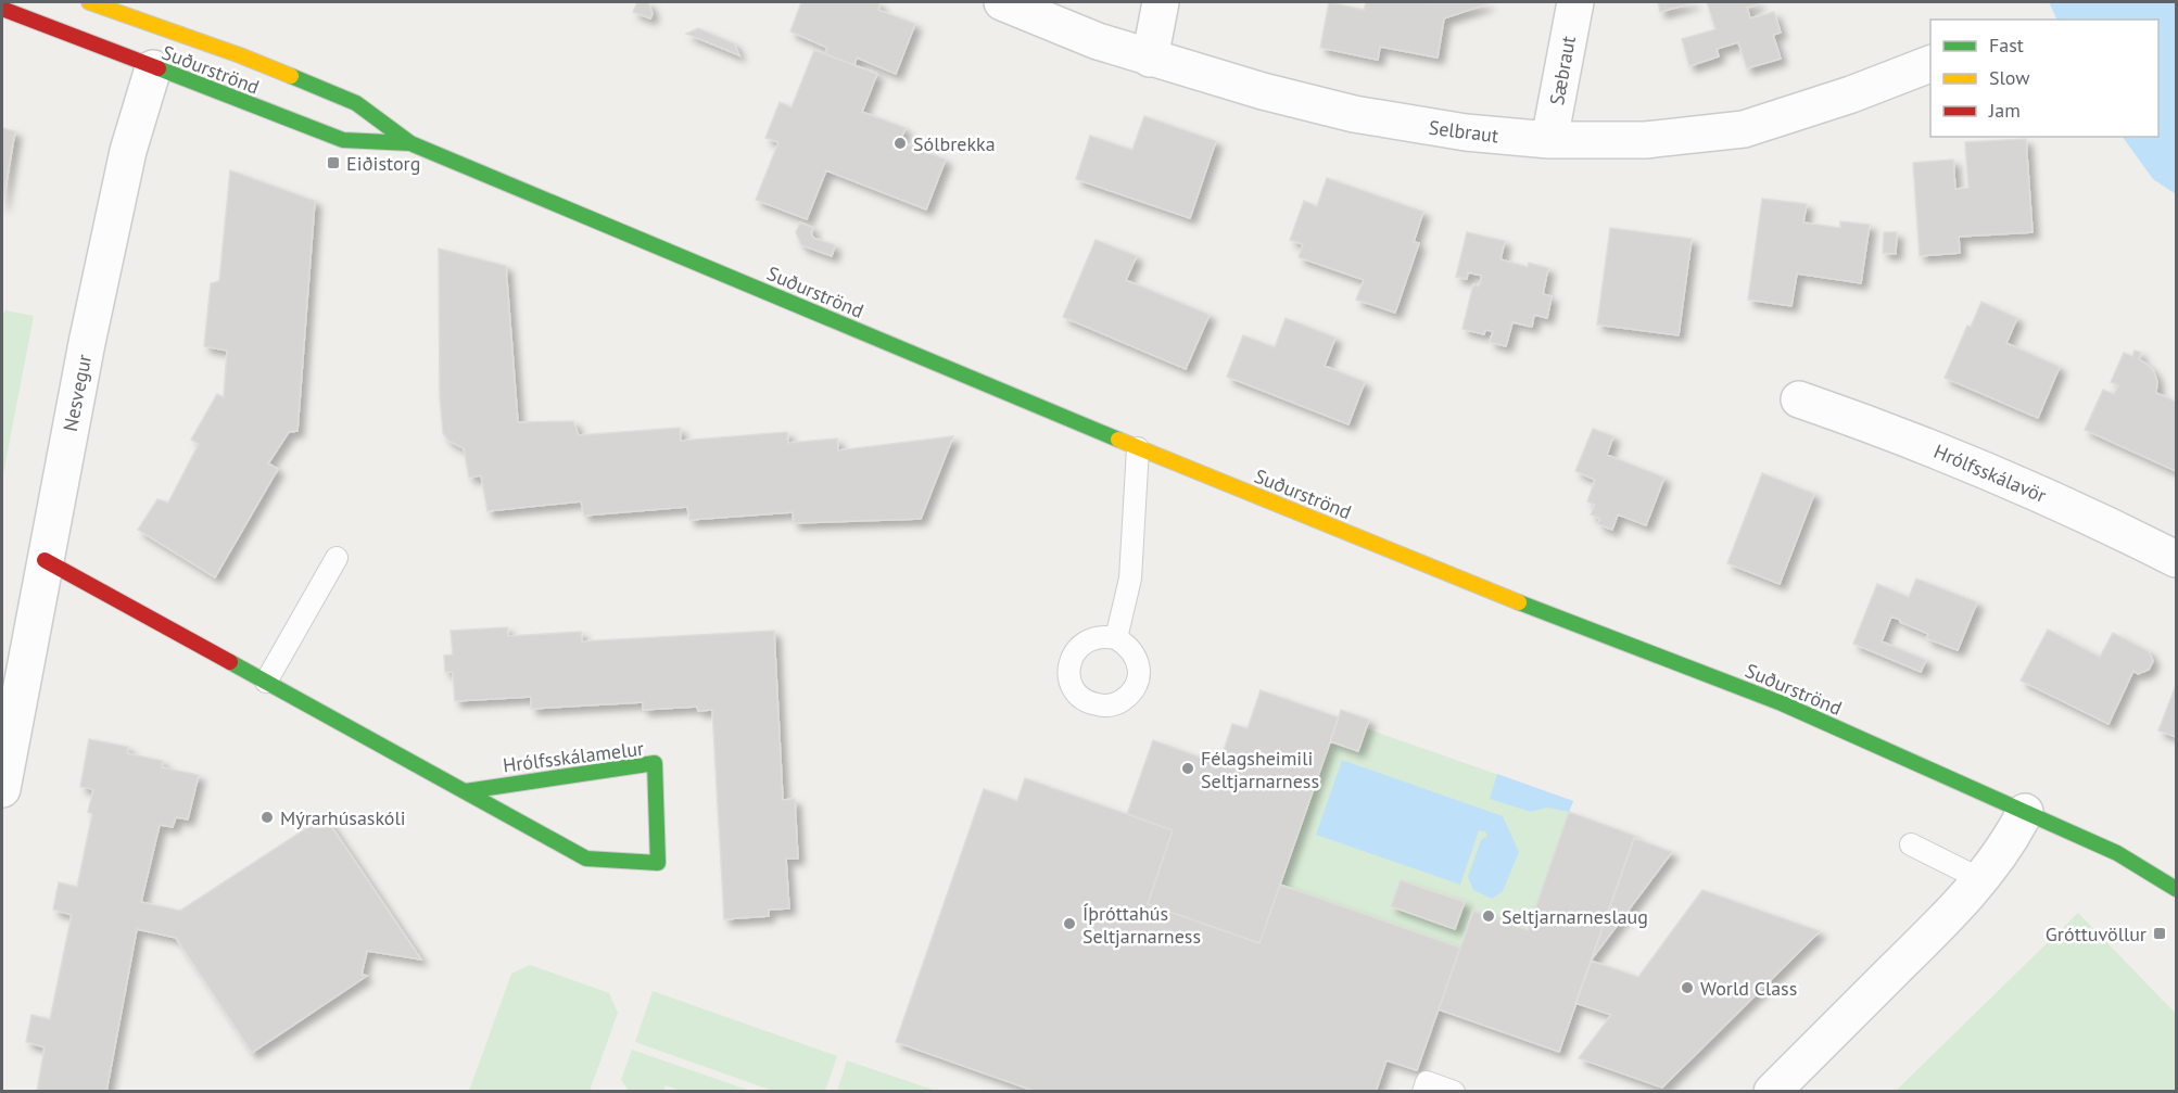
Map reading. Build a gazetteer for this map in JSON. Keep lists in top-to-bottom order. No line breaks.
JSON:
{"streets":{"street":["Suðurströnd","Sæbraut","Selbraut","Nesvegur","Hrólfsskálavör","Hrólfsskálamelur"]},"crossings":[["Suðurströnd","Nesvegur"],["Sæbraut","Selbraut"],["Nesvegur","Hrólfsskálamelur"]],"places":{"other":["Sólbrekka","Félagsheimili Seltjarnarness","Mýrarhúsaskóli","Seltjarnarneslaug","Íþróttahús Seltjarnarness","World Class"],"transit":["Eiðistorg","Gróttuvöllur"]},"legend":["Fast","Slow","Jam"]}
